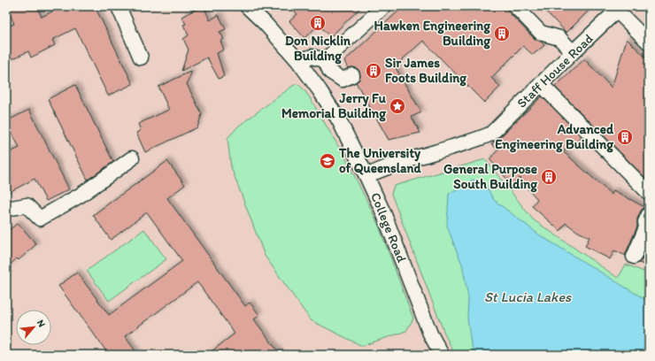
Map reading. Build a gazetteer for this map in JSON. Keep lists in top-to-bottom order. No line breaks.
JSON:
{"streets":{"street":["Staff House Road","College Road"]},"crossings":[["Staff House Road","College Road"]],"water":["St Lucia Lakes"],"places":{"building":["Don Nicklin Building","Hawken Engineering Building","Sir James Foots Building","Advanced Engineering Building","General Purpose South Building"],"place":["Jerry Fu Memorial Building"],"school or university":["The University of Queensland"]},"north":"top right"}
